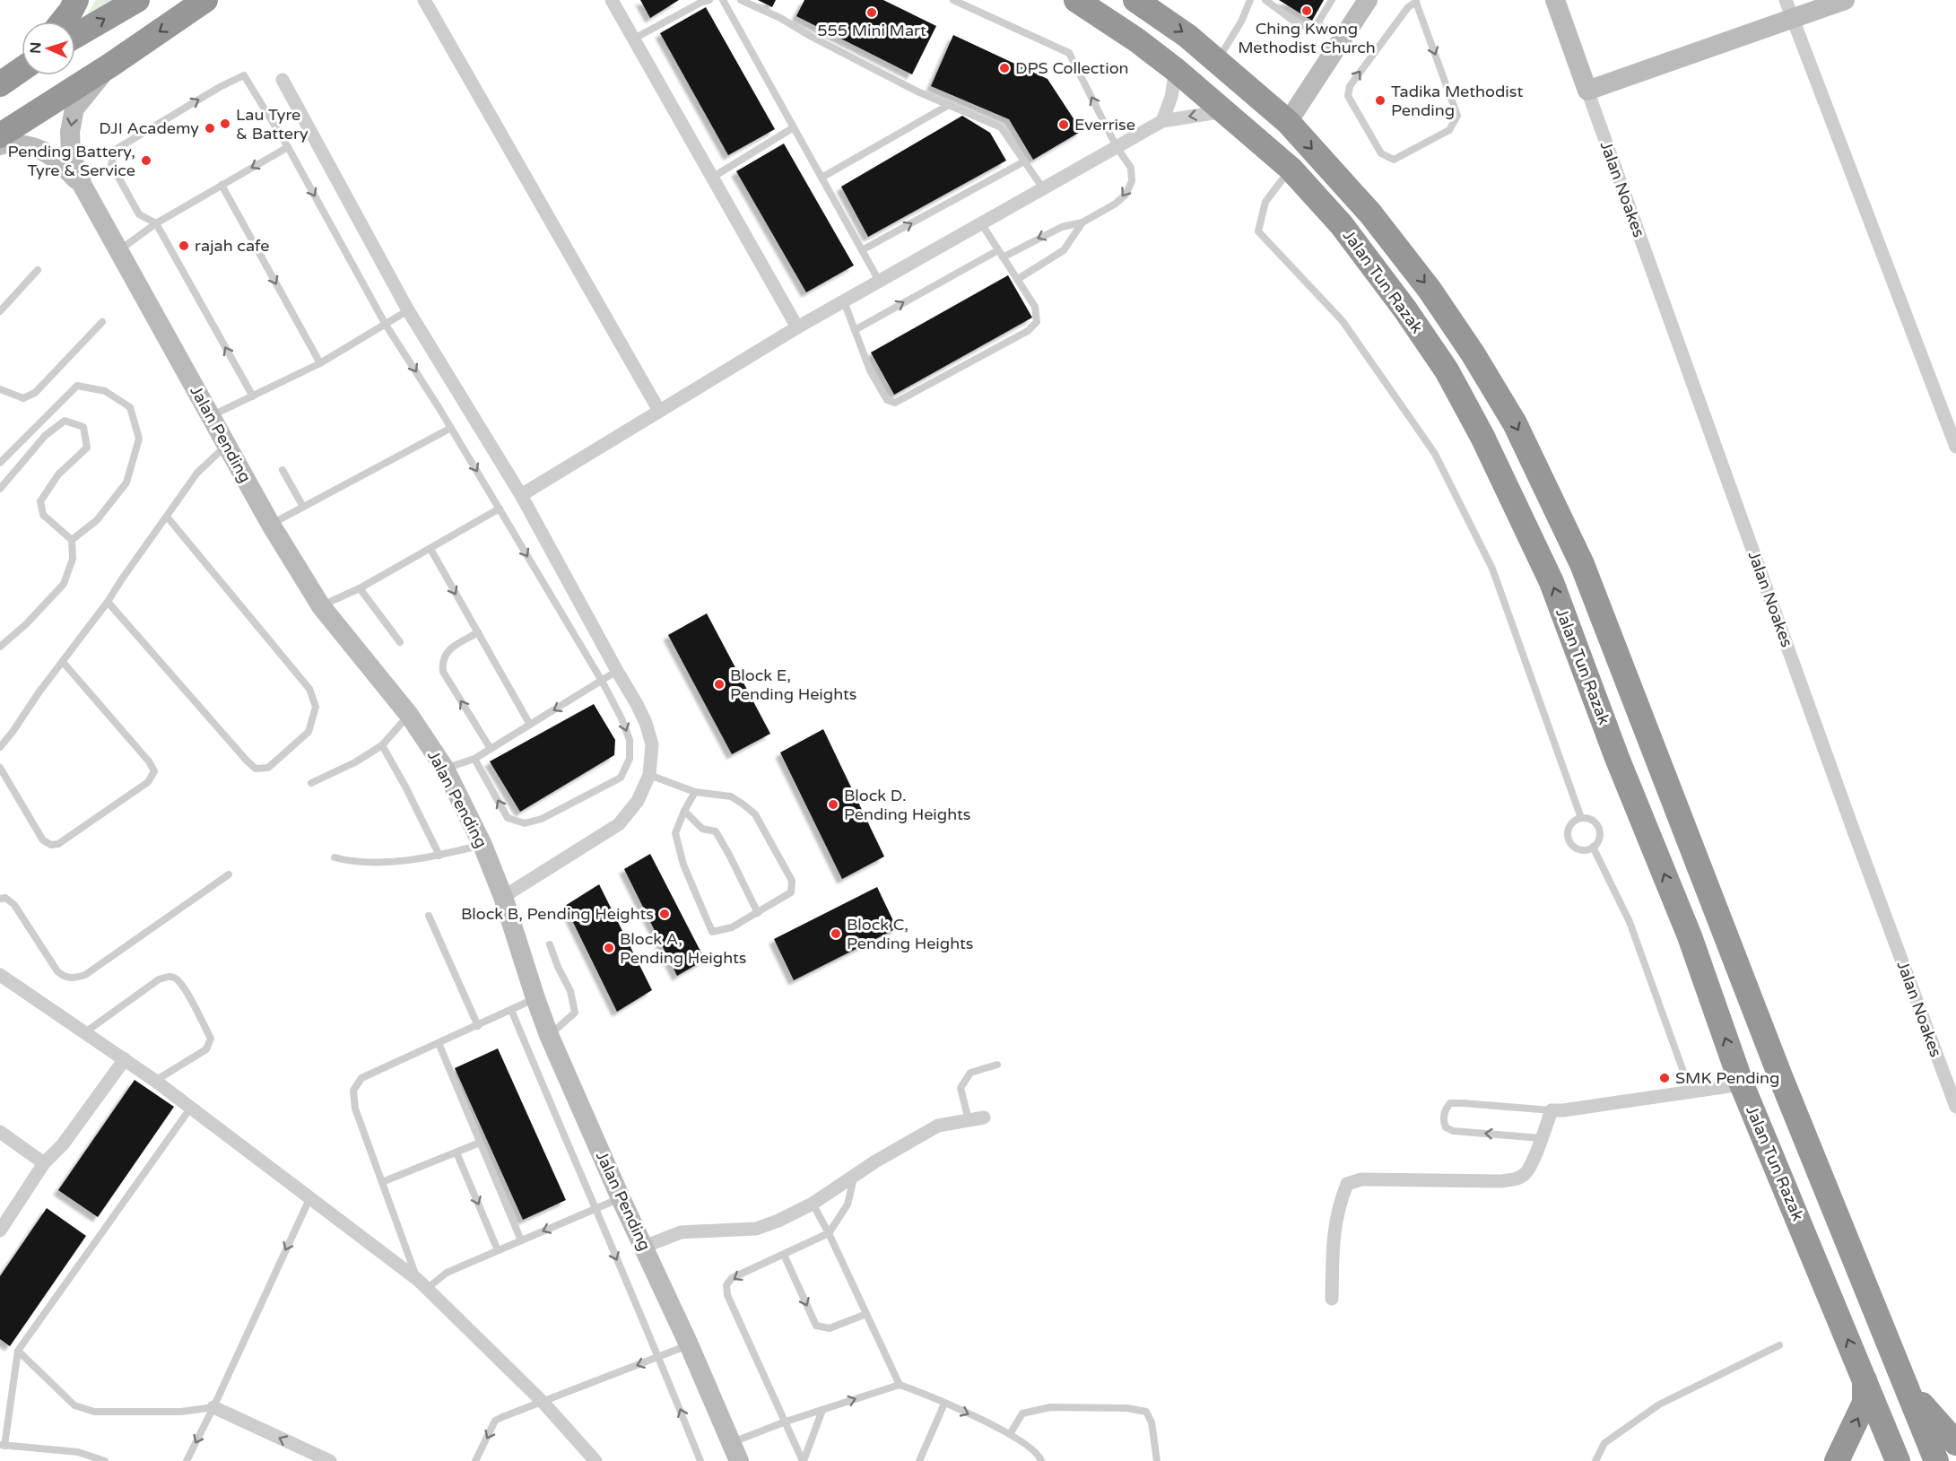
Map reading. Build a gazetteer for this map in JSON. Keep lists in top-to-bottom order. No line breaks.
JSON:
{"streets":{"highway":["Jalan Tun Razak"],"street":["Jalan Noakes","Jalan Pending"]},"places":["Ching Kwong Methodist Church","555 Mini Mart","DPS Collection","Tadika Methodist Pending","Lau Tyre & Battery","Everrise","DJI Academy","Pending Battery, Tyre & Service","rajah cafe","Block E, Pending Heights","Block D. Pending Heights","Block B, Pending Heights","Block C, Pending Heights","Block A, Pending Heights","SMK Pending"],"north":"left"}
